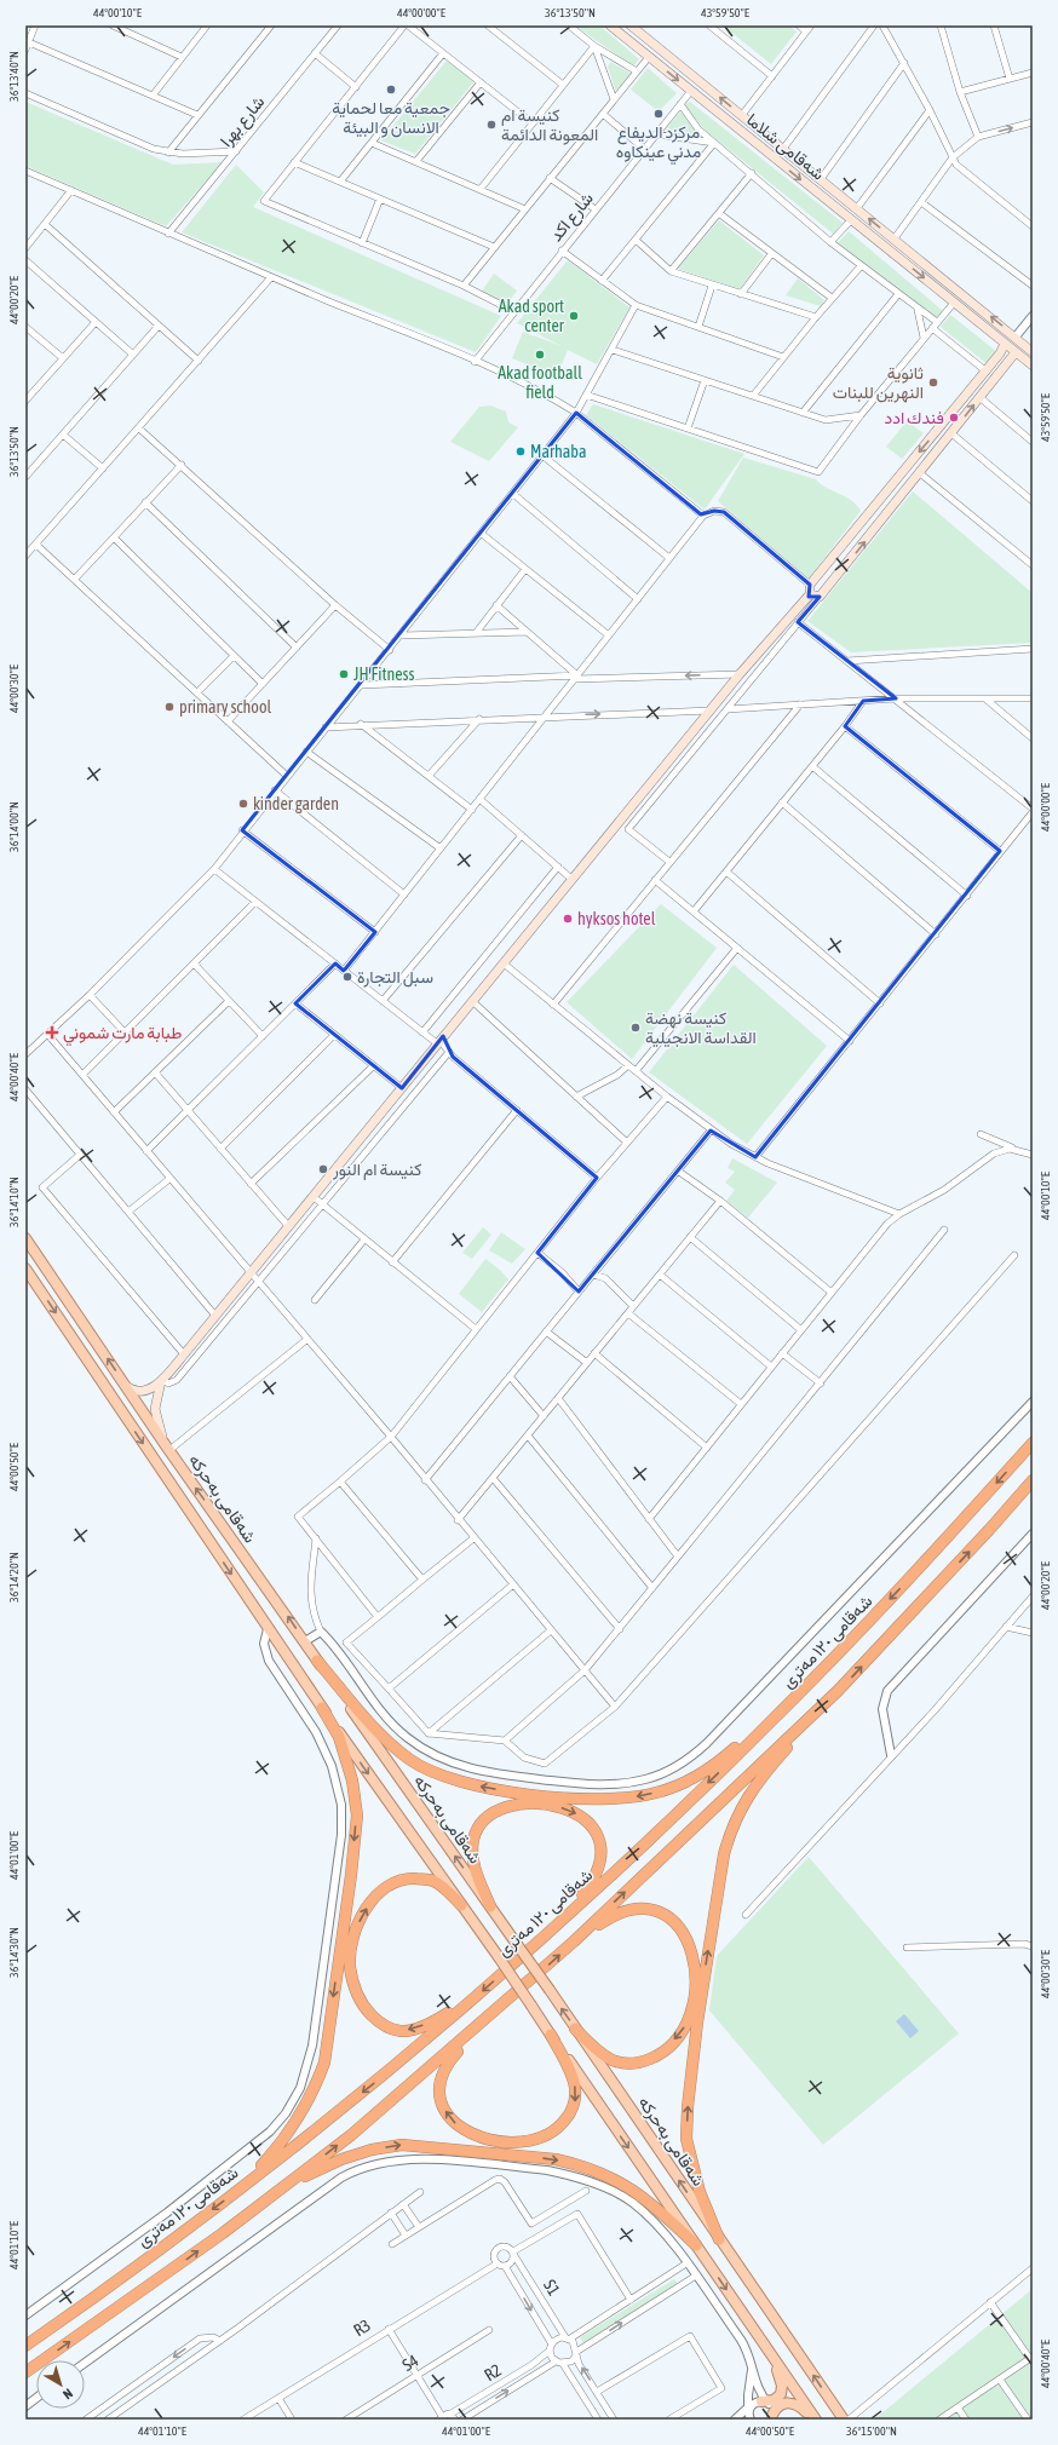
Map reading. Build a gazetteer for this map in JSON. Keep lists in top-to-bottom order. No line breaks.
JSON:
{"streets":{"highway":["شەقامی ١٢٠ مەتری"],"main road":["شەقامی شلاما","شەقامی بەحرکە"],"street":["شارع بهرا","شارع اكد","S1","R3","S4","R2"]},"crossings":[["شەقامی شلاما","شارع اكد"],["S1","R3"],["S1","R2"]],"places":{"other":["جمعية معا لحماية الانسان و البيئة","مرکزد الدیفاع مدني عينكاوه","كنيسة ام المعونة الدائمة","Akad sport center","Akad football field","ثانوية النهرين للبنات","فندك ادد","Marhaba","JH Fitness","primary school","kinder garden","hyksos hotel","سبل التجارة","كنيسة نهضة القداسة الانجيلية","كنيسة ام النور"],"health":["طبابة مارت شموني"]},"north":"bottom right","coordinates":["44°00'10\"E","44°00'00\"E","36°13'50\"N","43°59'50\"E","36°13'40\"N","44°00'20\"E","44°00'30\"E","36°14'00\"N","44°00'40\"E","36°14'10\"N","44°00'50\"E","36°14'20\"N","44°01'00\"E","36°14'30\"N","44°01'10\"E","36°15'00\"N"]}
